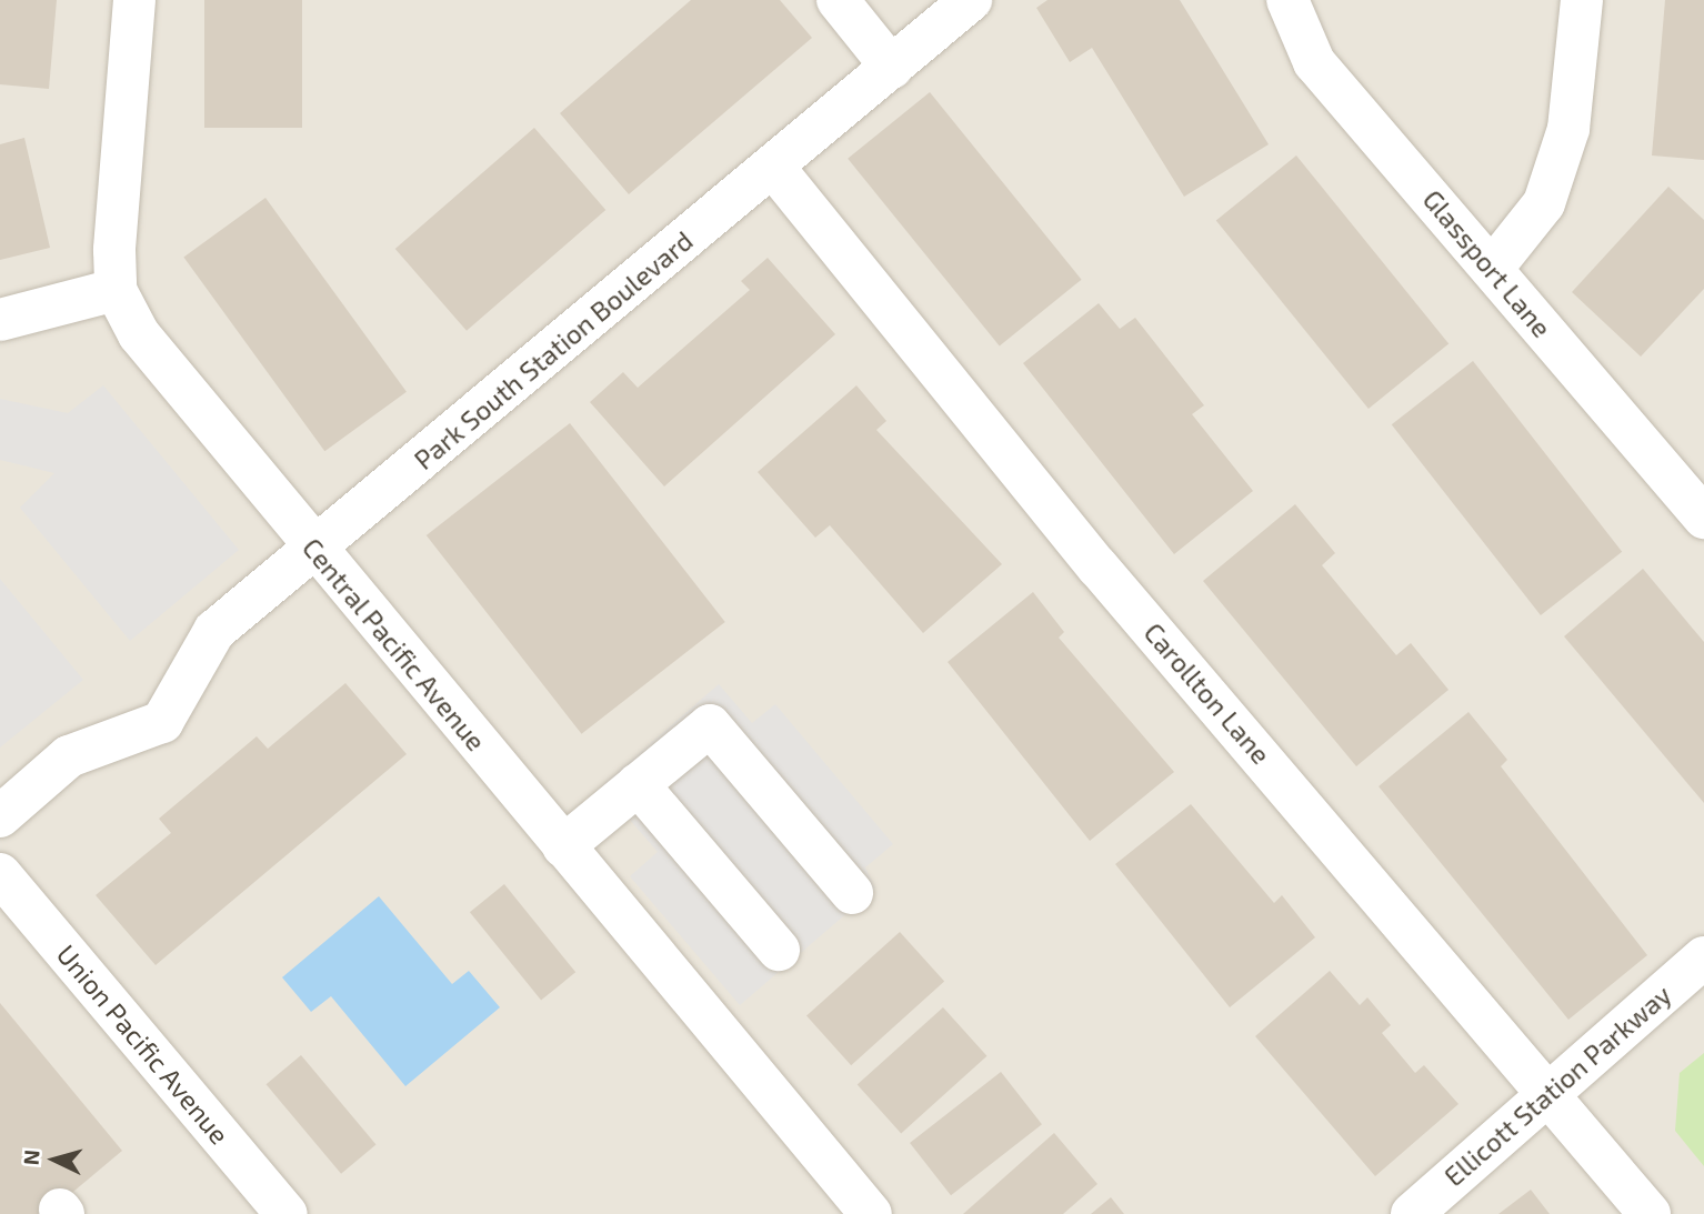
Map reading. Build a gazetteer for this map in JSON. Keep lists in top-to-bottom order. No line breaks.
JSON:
{"streets":{"street":["Glassport Lane","Park South Station Boulevard","Central Pacific Avenue","Carollton Lane","Union Pacific Avenue","Ellicott Station Parkway"]},"crossings":[["Park South Station Boulevard","Central Pacific Avenue"],["Park South Station Boulevard","Carollton Lane"],["Carollton Lane","Ellicott Station Parkway"]],"north":"left"}
